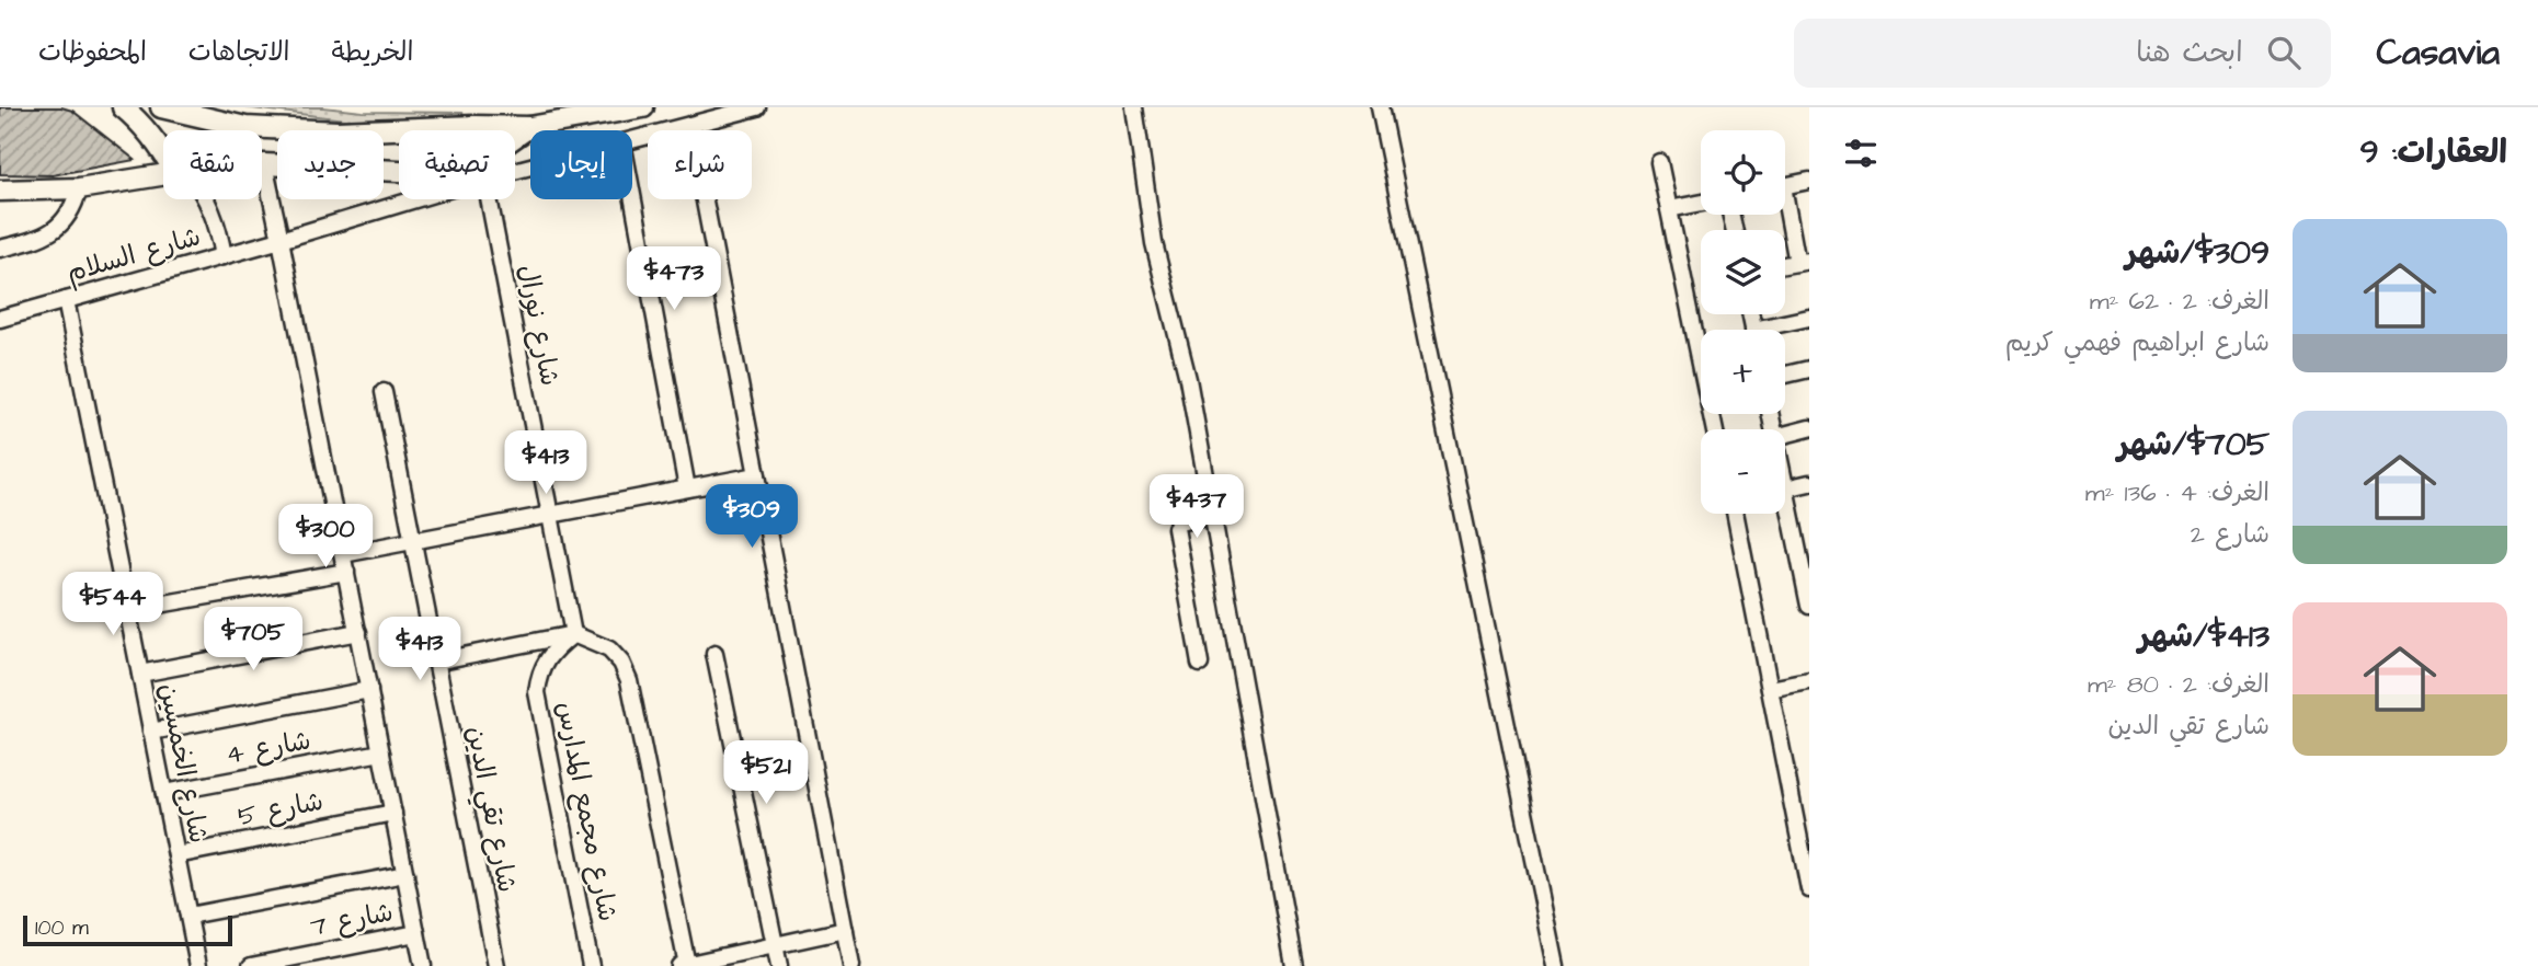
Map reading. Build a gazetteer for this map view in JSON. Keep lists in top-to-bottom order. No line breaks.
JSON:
{"streets":{"street":["شارع السلام","شارع نورال","شارع 4","شارع الخمسين","شارع 5","شارع تقي الدين","شارع مجمع المدارس","شارع 7"]},"crossings":[["شارع السلام","شارع الخمسين"],["شارع نورال","شارع مجمع المدارس"],["شارع 4","شارع الخمسين"],["شارع الخمسين","شارع 5"]],"scale_bar":"100 m","page":{"header":"Casavia","search":"ابحث هنا","nav":["الخريطة","الاتجاهات","المحفوظات"],"heading":"العقارات: 9","map_buttons":["+","−"],"chip":["شراء","إيجار","تصفية","جديد","شقة"],"list":[{"name":"$309/شهر","note":"الغرف: 2 · 62 m² · شارع ابراهيم فهمي كريم"},{"name":"$705/شهر","note":"الغرف: 4 · 136 m² · شارع 2"},{"name":"$413/شهر","note":"الغرف: 2 · 80 m² · شارع تقي الدين"}],"price":["$473","$413","$437","$309","$300","$544","$705","$413","$521"],"scale":"100 m"}}
